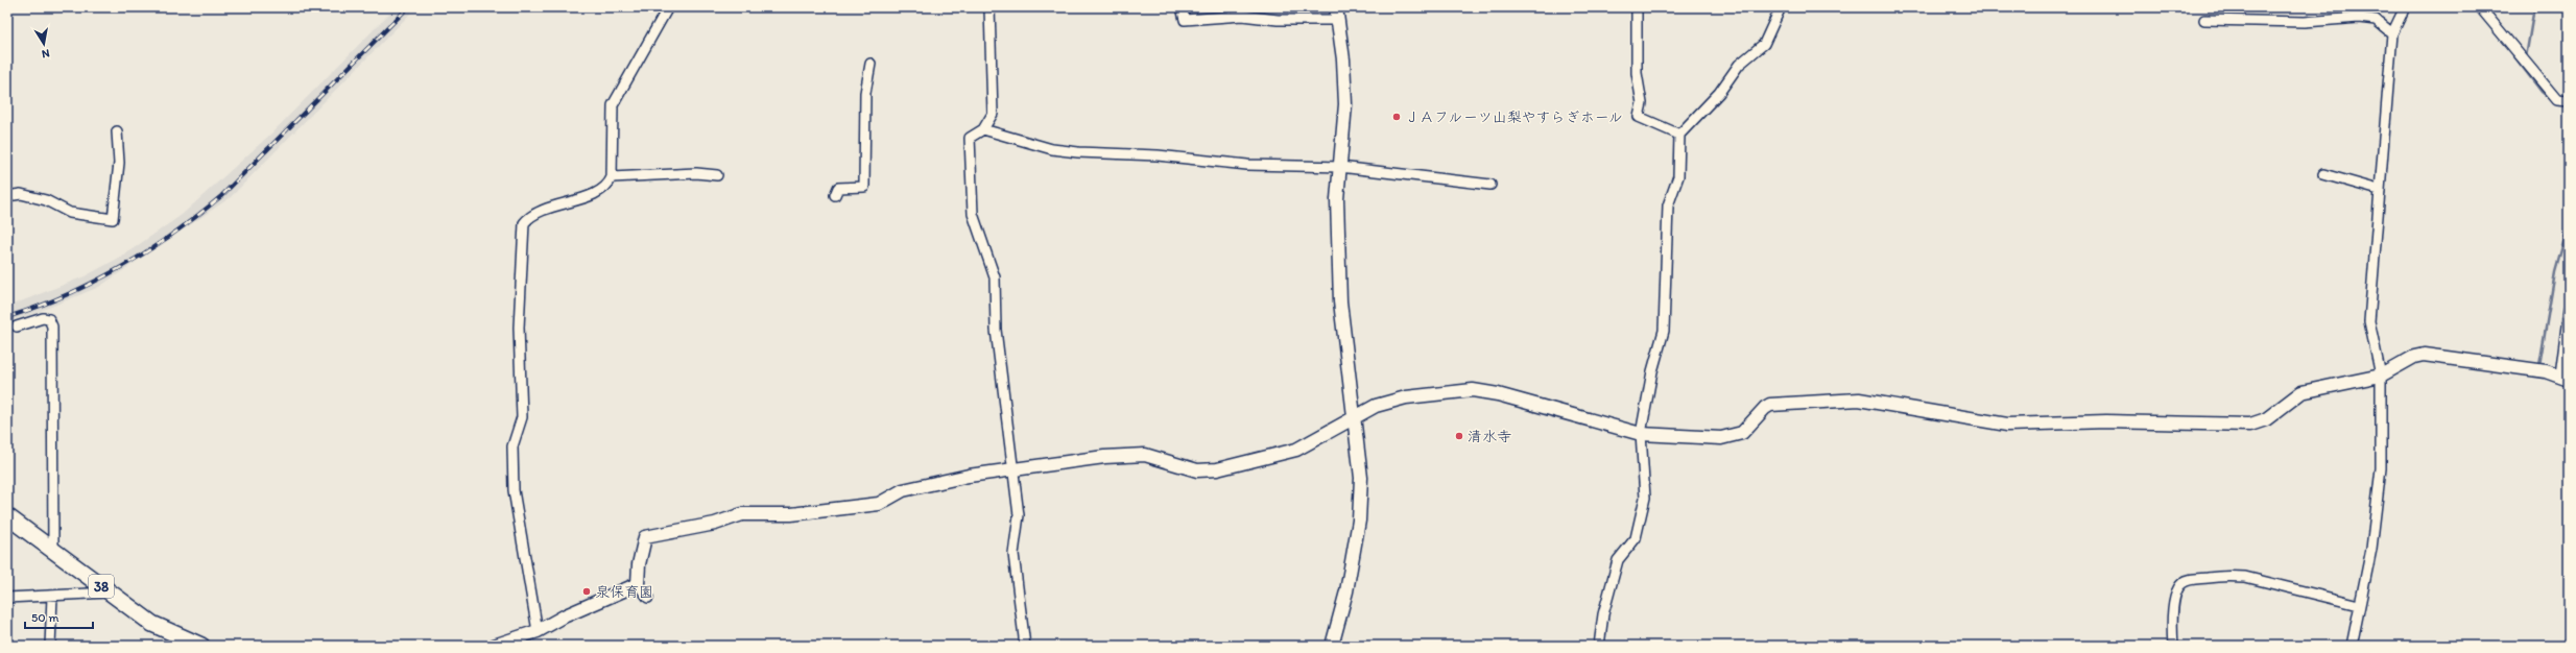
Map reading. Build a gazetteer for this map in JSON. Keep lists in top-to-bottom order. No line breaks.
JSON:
{"streets":{"main road":["38"]},"places":["ＪＡフルーツ山梨やすらぎホール","清水寺","泉保育園"],"scale_bar":"50 m","north":"bottom"}
